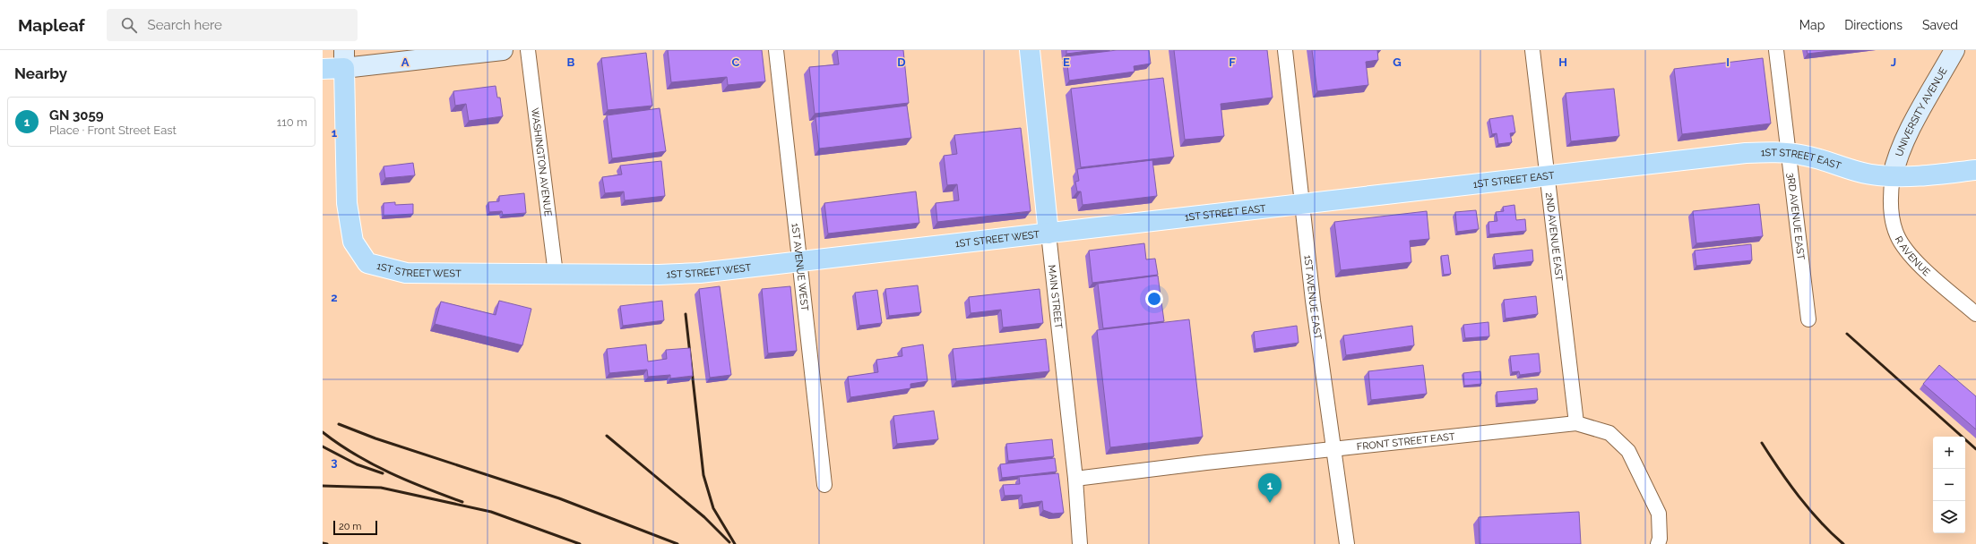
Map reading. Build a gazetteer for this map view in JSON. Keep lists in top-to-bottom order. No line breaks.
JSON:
{"streets":{"main road":["1ST STREET EAST","1ST STREET WEST","MAIN STREET"],"street":["UNIVERSITY AVENUE","WASHINGTON AVENUE","3RD AVENUE EAST","2ND AVENUE EAST","R AVENUE","1ST AVENUE WEST","1ST AVENUE EAST","FRONT STREET EAST"]},"crossings":[["UNIVERSITY AVENUE","1ST STREET EAST"],["UNIVERSITY AVENUE","R AVENUE"],["1ST STREET EAST","3RD AVENUE EAST"],["1ST STREET EAST","2ND AVENUE EAST"],["1ST STREET EAST","1ST STREET WEST"],["1ST STREET EAST","R AVENUE"],["1ST STREET EAST","MAIN STREET"],["1ST STREET EAST","1ST AVENUE EAST"],["WASHINGTON AVENUE","1ST STREET WEST"],["2ND AVENUE EAST","FRONT STREET EAST"],["1ST STREET WEST","1ST AVENUE WEST"],["1ST STREET WEST","MAIN STREET"],["MAIN STREET","FRONT STREET EAST"],["1ST AVENUE EAST","FRONT STREET EAST"]],"scale_bar":"20 m","page":{"header":"Mapleaf","search":"Search here","nav":["Map","Directions","Saved"],"heading":"Nearby","list":[{"mark":"1","name":"GN 3059","note":"Place · Front Street East","value":"110 m"}],"map_buttons":["+","−"],"pins":"1","scale":"20 m"},"grid":{"columns":["A","B","C","D","E","F","G","H","I","J"],"rows":["1","2","3"]}}
